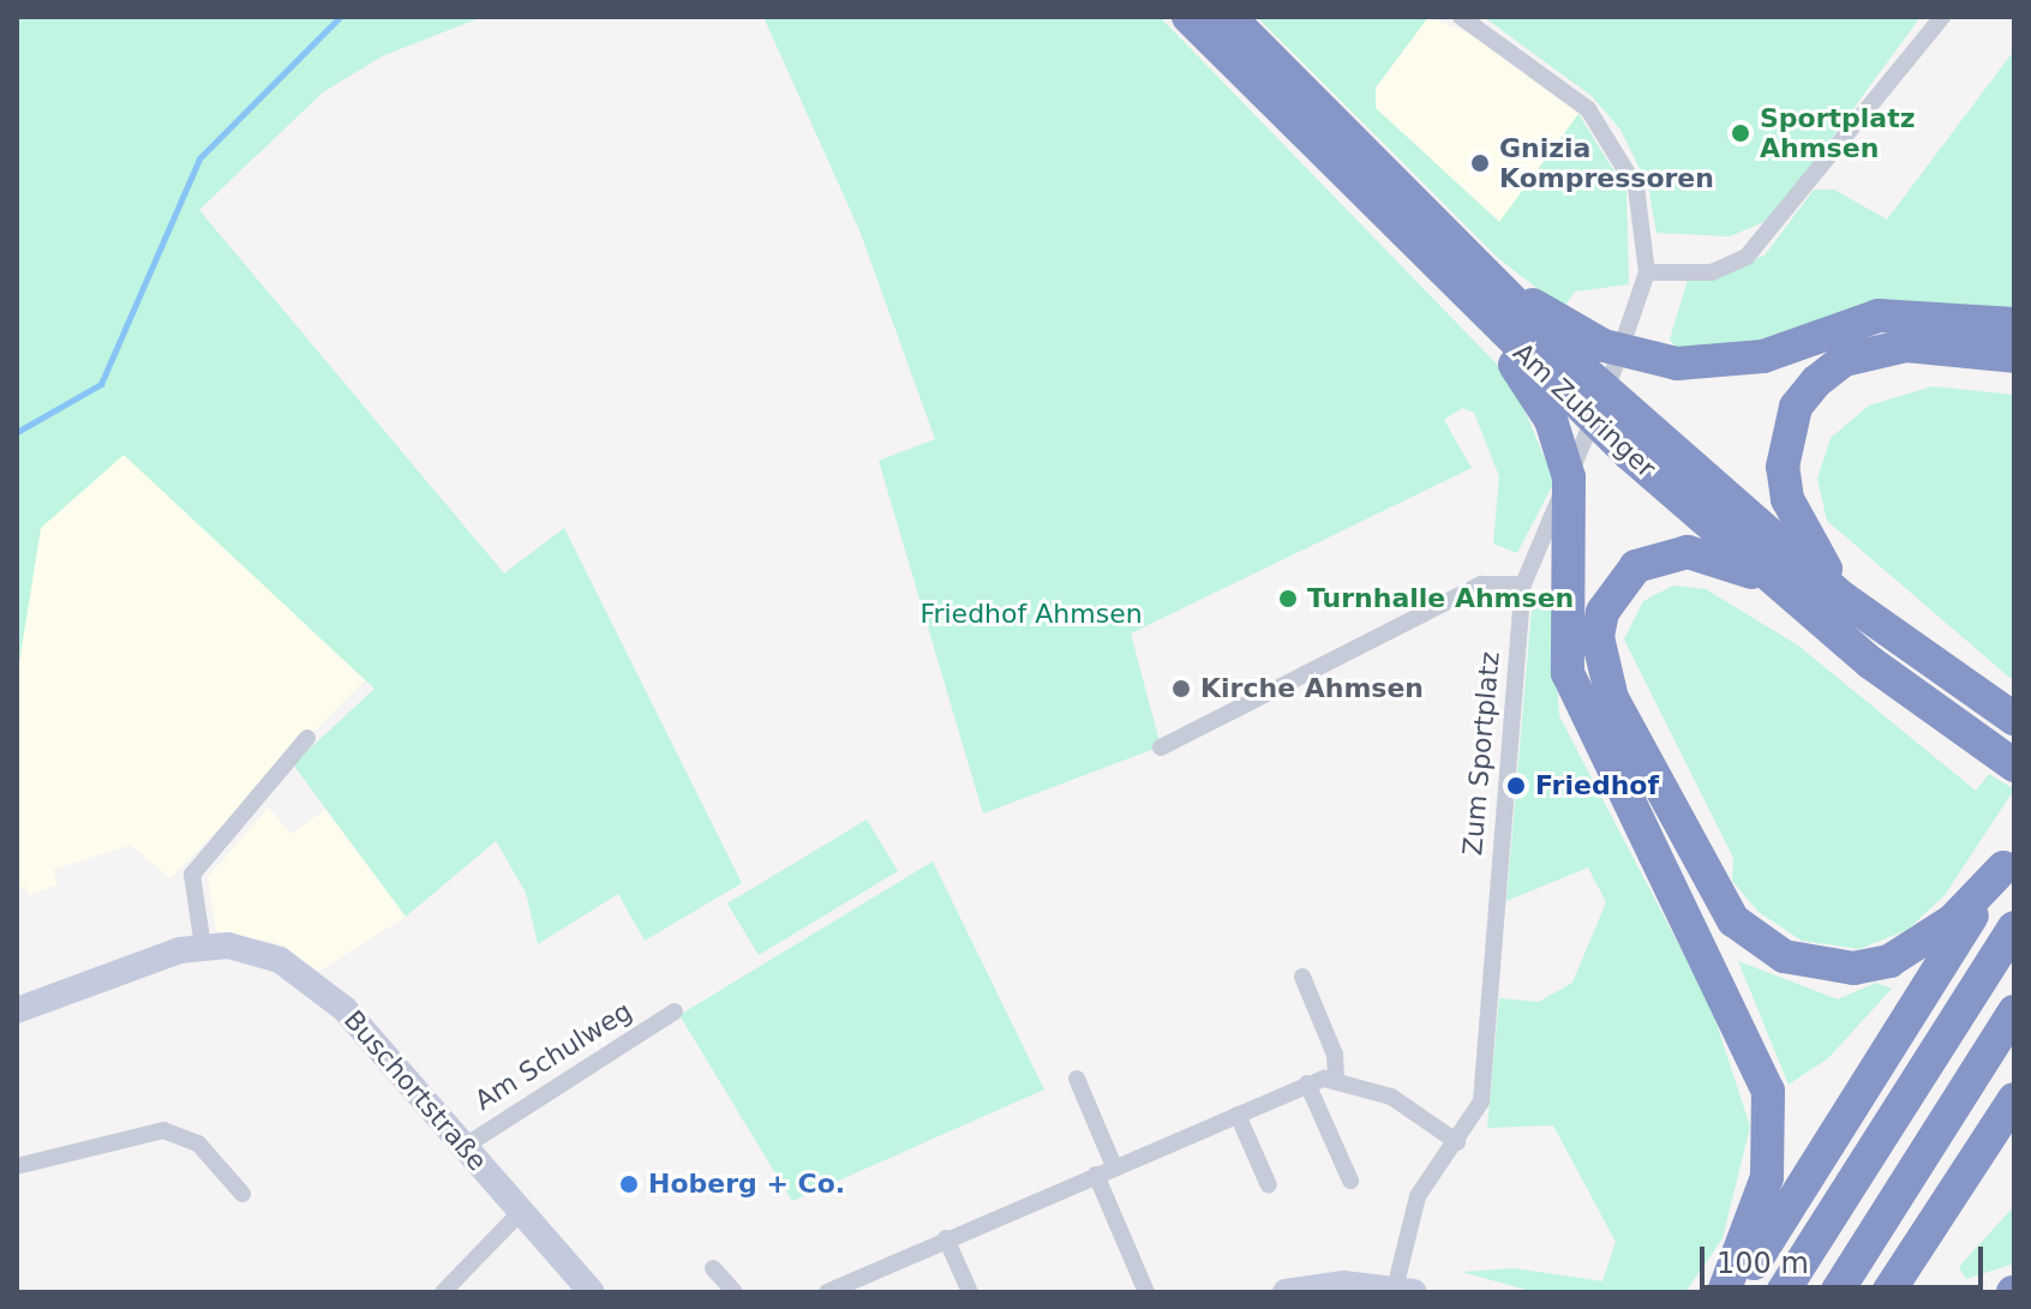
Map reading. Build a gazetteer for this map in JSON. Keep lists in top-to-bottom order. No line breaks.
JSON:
{"streets":{"highway":["Am Zubringer"],"main road":["Buschortstraße"],"street":["Zum Sportplatz","Am Schulweg"]},"crossings":[["Am Schulweg","Buschortstraße"]],"parks":["Friedhof Ahmsen"],"places":["Sportplatz Ahmsen","Gnizia Kompressoren","Turnhalle Ahmsen","Kirche Ahmsen","Friedhof","Hoberg + Co."],"scale_bar":"100 m"}
